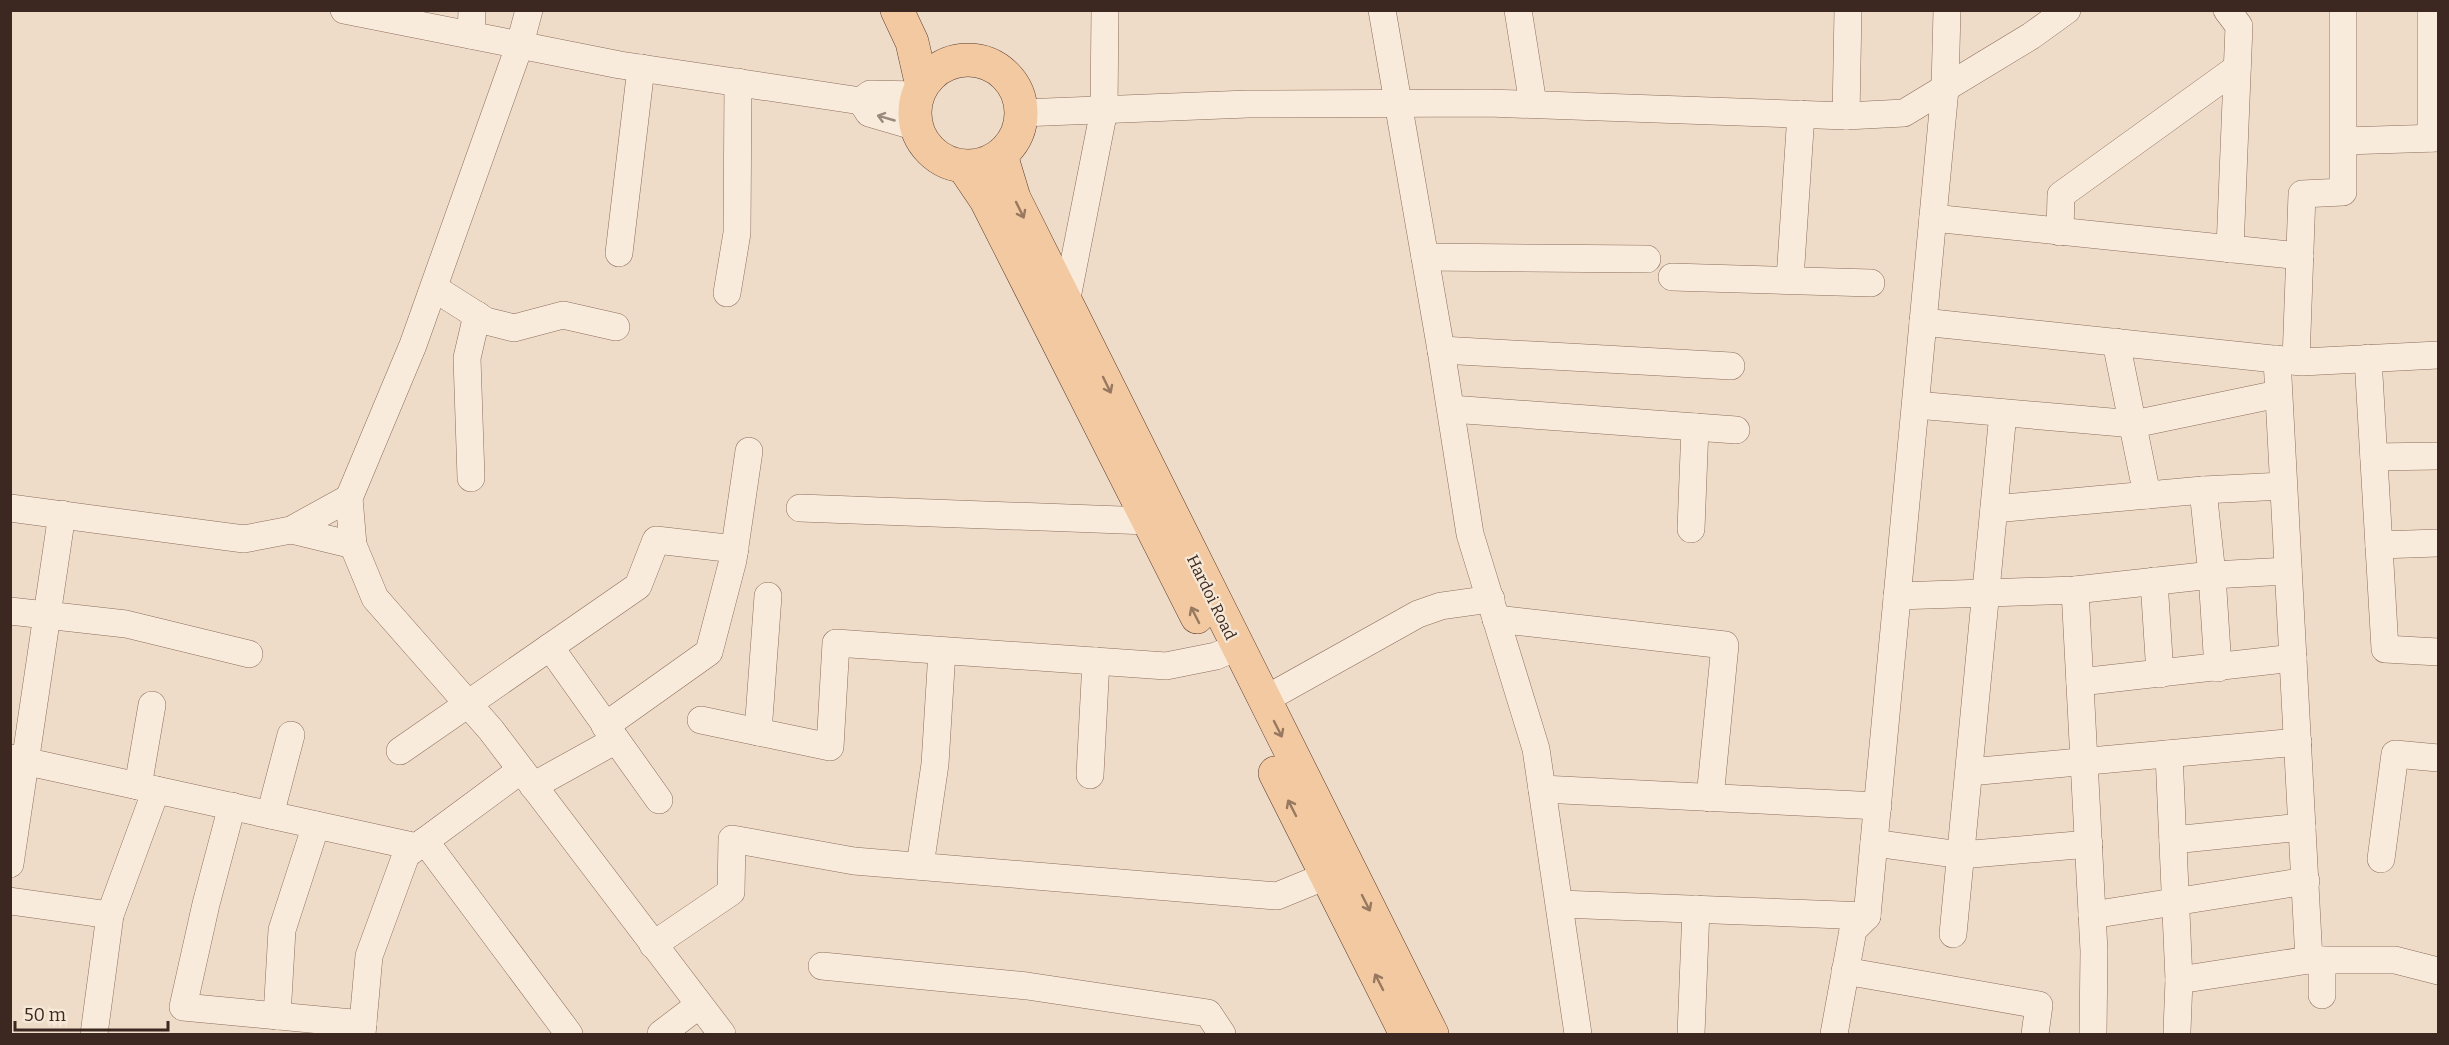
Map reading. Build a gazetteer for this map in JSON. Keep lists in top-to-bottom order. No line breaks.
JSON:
{"streets":{"main road":["Hardoi Road"]},"scale_bar":"50 m"}
